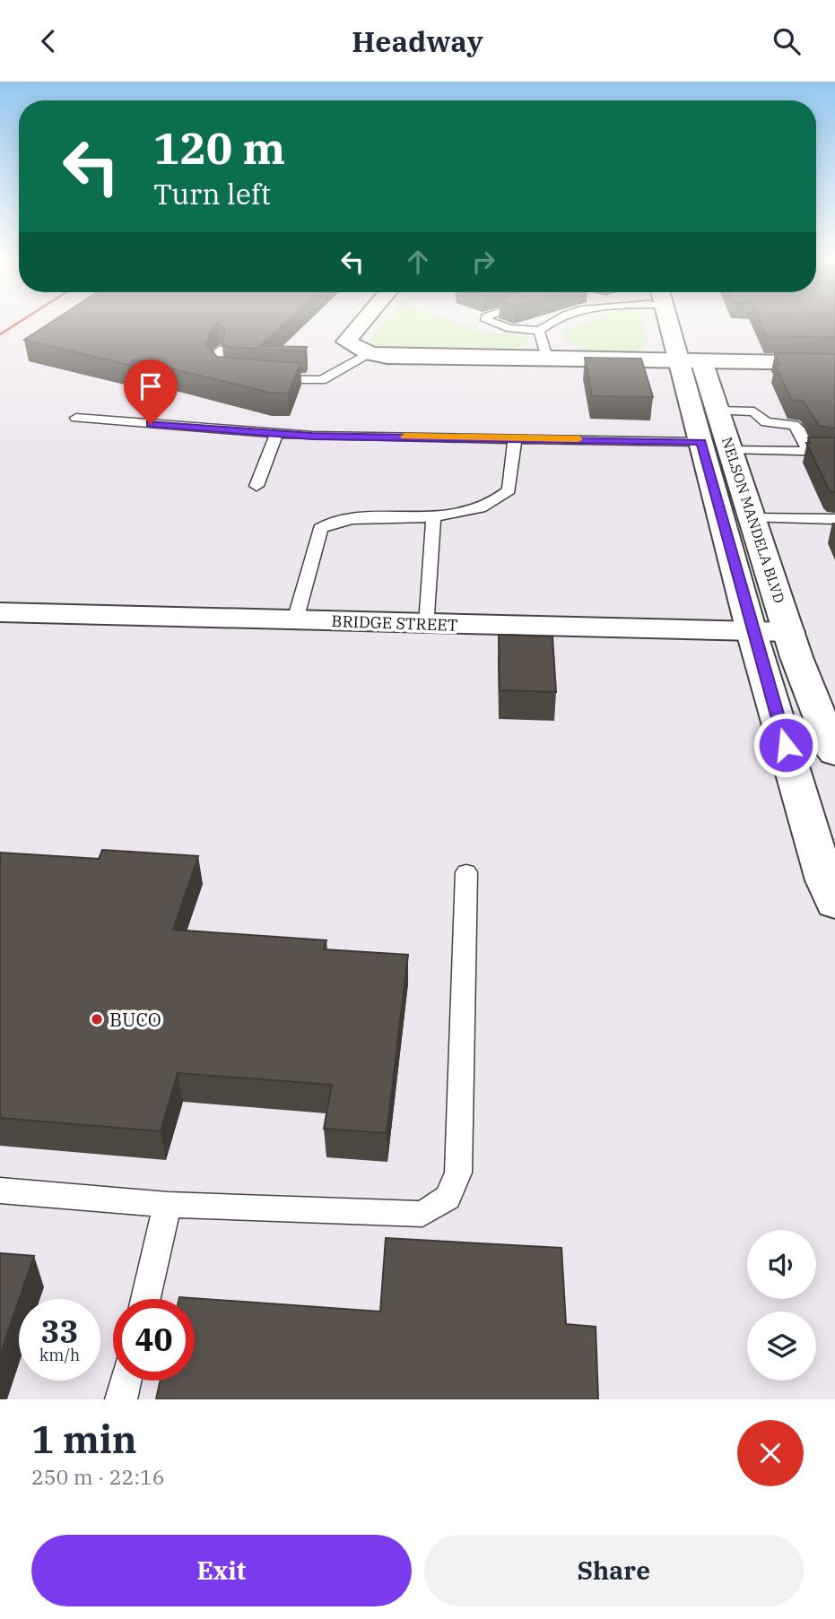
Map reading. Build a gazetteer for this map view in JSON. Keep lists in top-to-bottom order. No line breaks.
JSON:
{"streets":{"street":["NELSON MANDELA BLVD","BRIDGE STREET"]},"crossings":[["NELSON MANDELA BLVD","BRIDGE STREET"]],"places":["BUCO"],"page":{"header":"Headway","turn":["120 m","Turn left"],"speed":"33 km/h","limit":"40","heading":["1 min","250 m · 22:16"],"buttons":["Exit","Share"]}}
